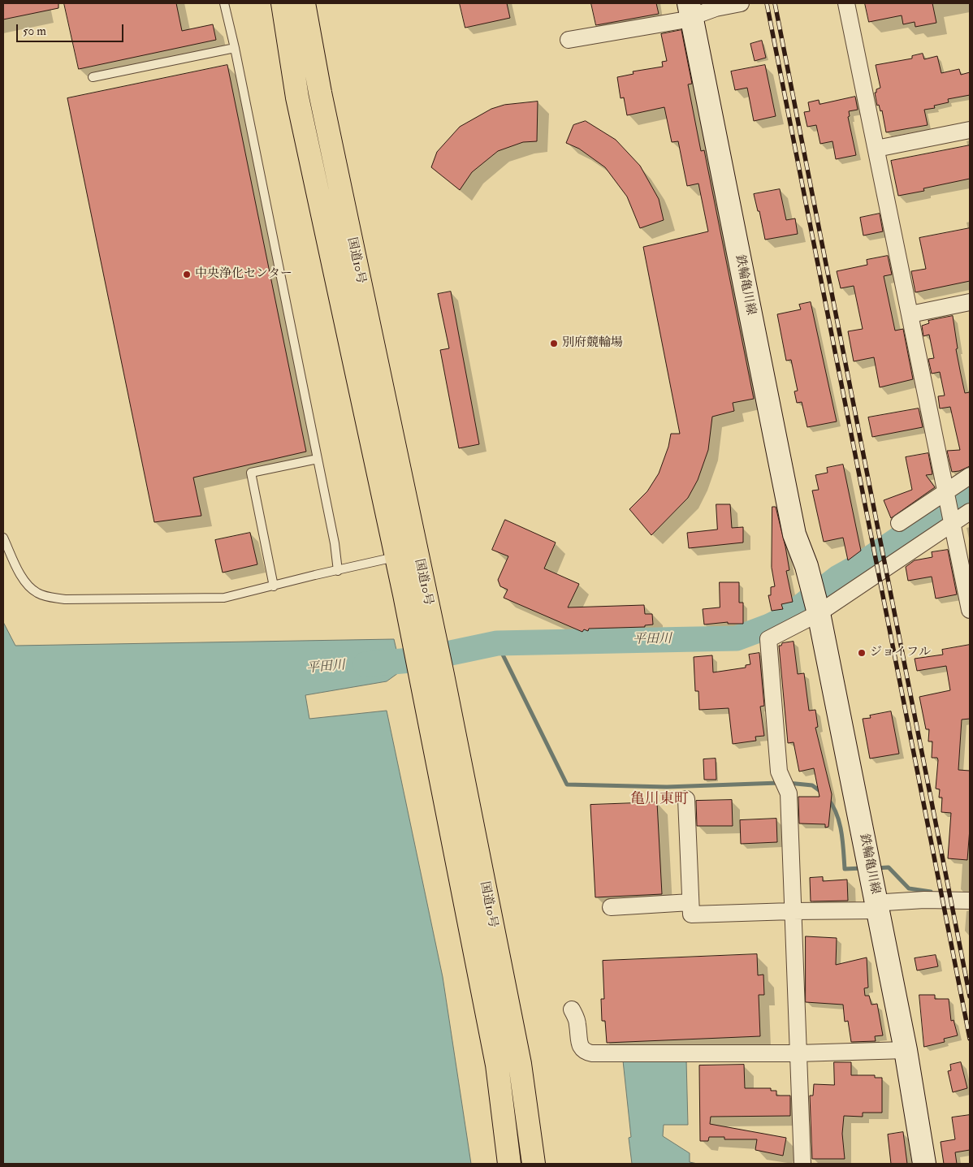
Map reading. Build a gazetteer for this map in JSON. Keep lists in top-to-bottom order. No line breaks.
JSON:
{"streets":{"highway":["国道10号"],"main road":["鉄輪亀川線"]},"districts":["亀川東町"],"water":["平田川"],"places":["中央浄化センター","別府競輪場","ジョイフル"],"scale_bar":"50 m"}
